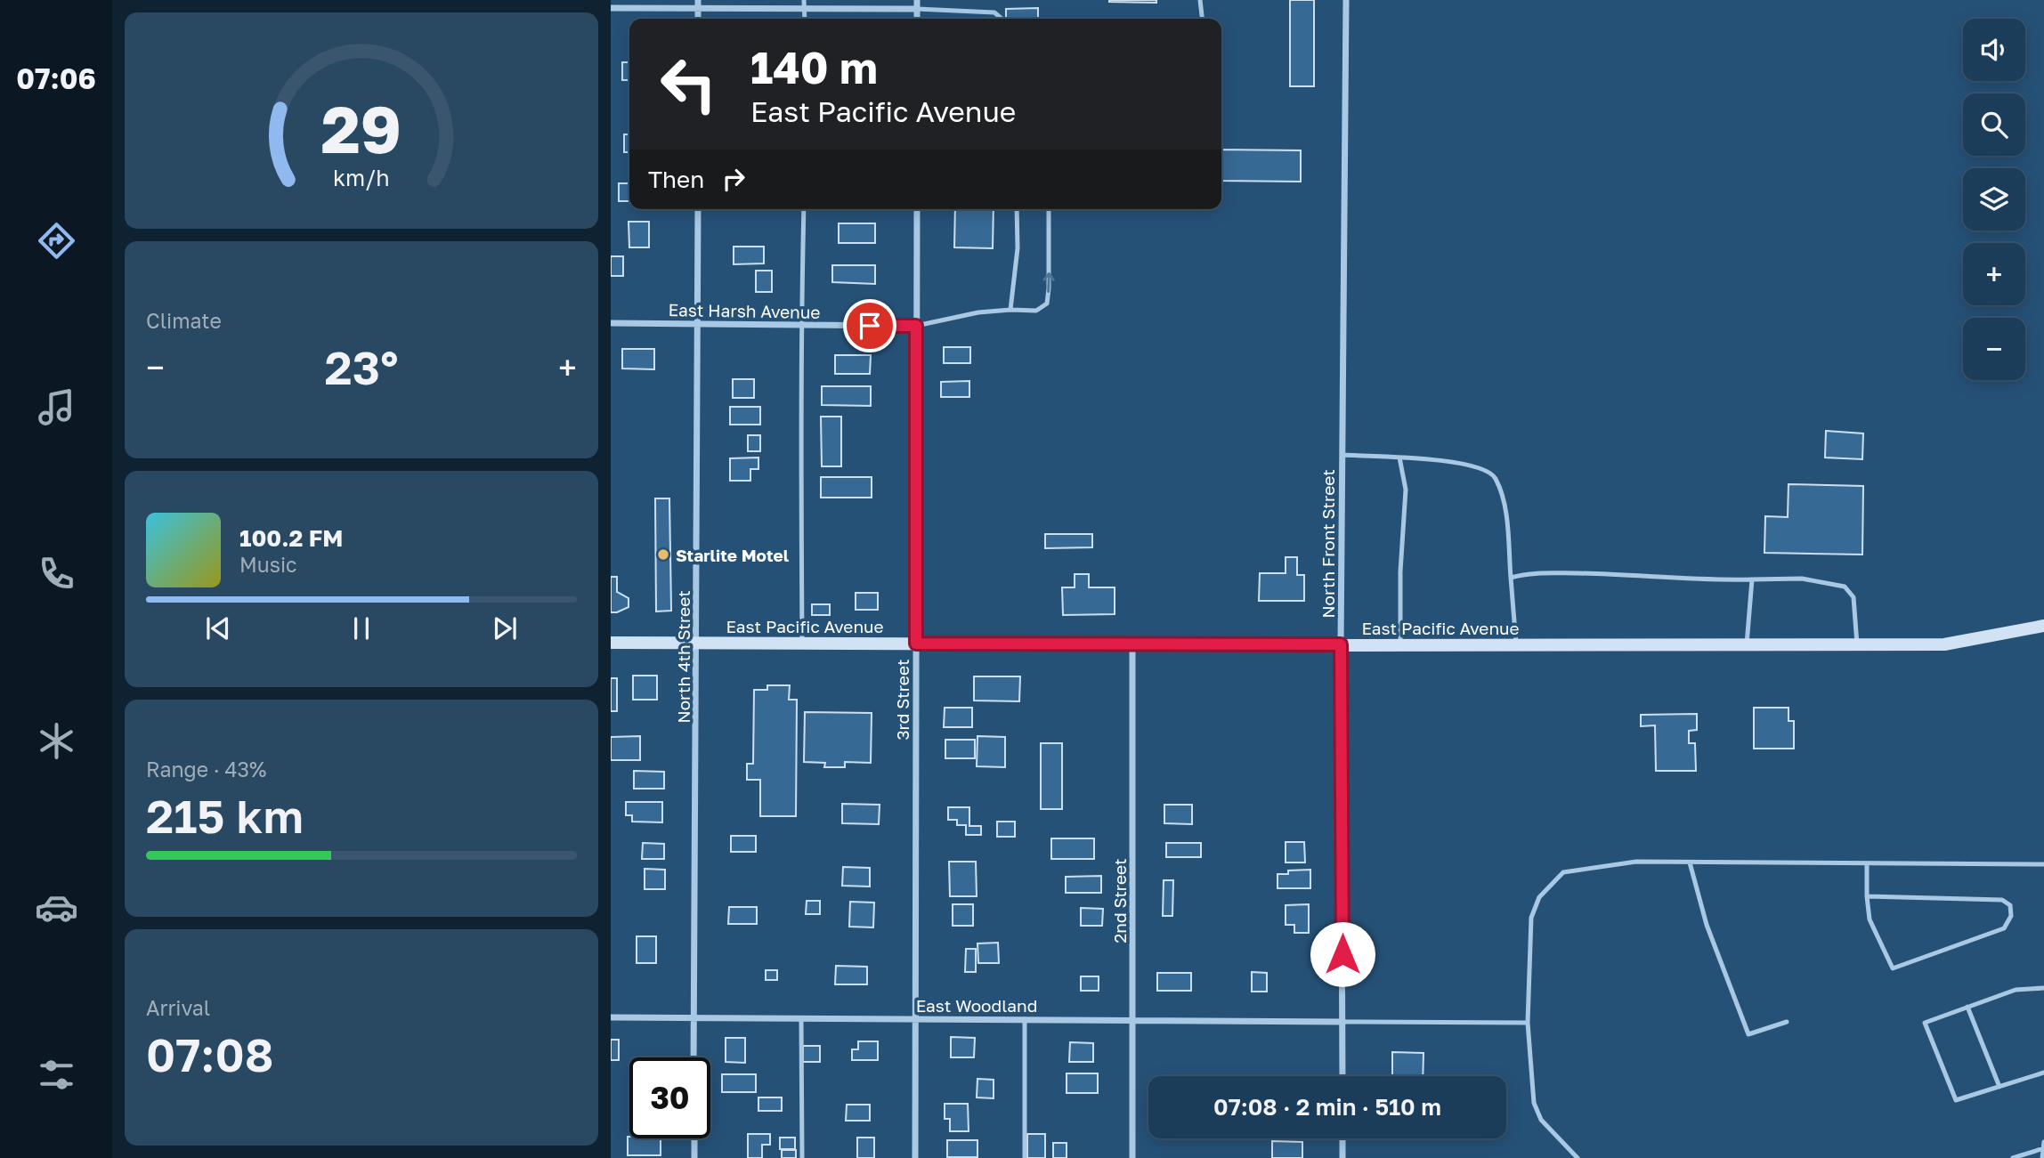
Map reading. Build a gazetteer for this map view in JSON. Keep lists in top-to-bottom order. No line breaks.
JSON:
{"streets":{"main road":["East Pacific Avenue"],"street":["East Harsh Avenue","North Front Street","North 4th Street","3rd Street","2nd Street","East Woodland"]},"crossings":[["East Harsh Avenue","North 4th Street"],["East Harsh Avenue","3rd Street"],["North Front Street","East Pacific Avenue"],["North Front Street","East Woodland"],["East Pacific Avenue","North 4th Street"],["East Pacific Avenue","3rd Street"],["East Pacific Avenue","2nd Street"],["North 4th Street","East Woodland"],["3rd Street","East Woodland"],["2nd Street","East Woodland"]],"places":["Starlite Motel"],"page":{"tabs":"07:06","map_buttons":["+","−"],"turn":["140 m","East Pacific Avenue"],"then":"Then","tile":["Climate",["Range · 43%","215 km"],["Arrival","07:08"]],"heat":["−","23°","+"],"song":["100.2 FM","Music"],"limit":"30","trip":"07:08 · 2 min · 510 m","gauge":["29","km/h"]}}
